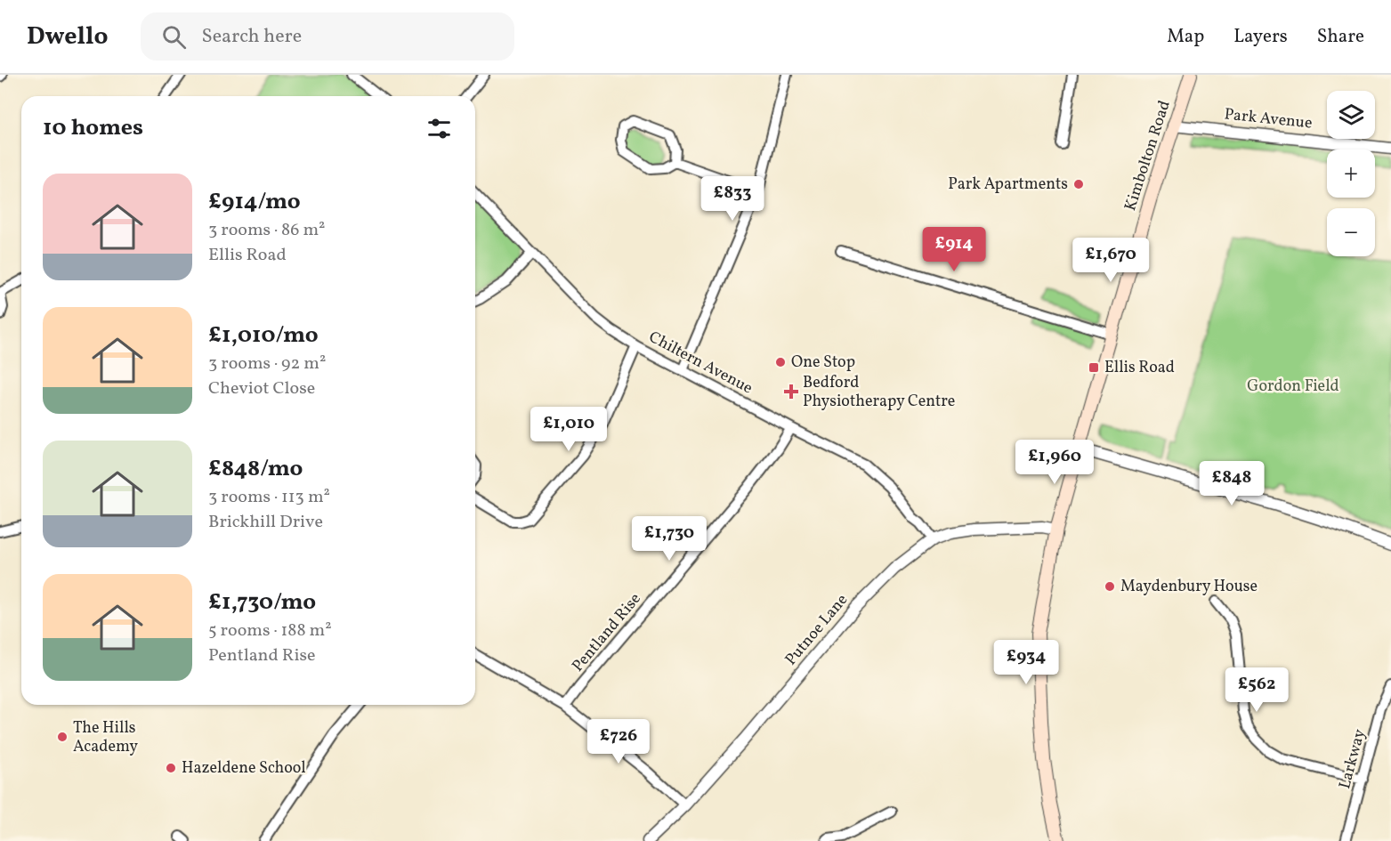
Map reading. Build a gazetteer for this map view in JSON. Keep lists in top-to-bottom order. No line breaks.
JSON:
{"streets":{"main road":["Kimbolton Road"],"street":["Park Avenue","Chiltern Avenue","Putnoe Lane","Pentland Rise","Larkway"]},"crossings":[["Park Avenue","Kimbolton Road"],["Kimbolton Road","Putnoe Lane"],["Chiltern Avenue","Putnoe Lane"],["Chiltern Avenue","Pentland Rise"]],"parks":["Gordon Field"],"places":{"other":["Park Apartments","One Stop","Maydenbury House","The Hills Academy","Hazeldene School"],"transit":["Ellis Road"],"health":["Bedford Physiotherapy Centre"]},"page":{"header":"Dwello","search":"Search here","nav":["Map","Layers","Share"],"map_buttons":["+","−"],"heading":"10 homes","list":[{"name":"£914/mo","note":"3 rooms · 86 m² · Ellis Road"},{"name":"£1,010/mo","note":"3 rooms · 92 m² · Cheviot Close"},{"name":"£848/mo","note":"3 rooms · 113 m² · Brickhill Drive"},{"name":"£1,730/mo","note":"5 rooms · 188 m² · Pentland Rise"}],"price":["£833","£914","£1,670","£1,010","£1,960","£848","£1,730","£934","£562","£726"]}}
